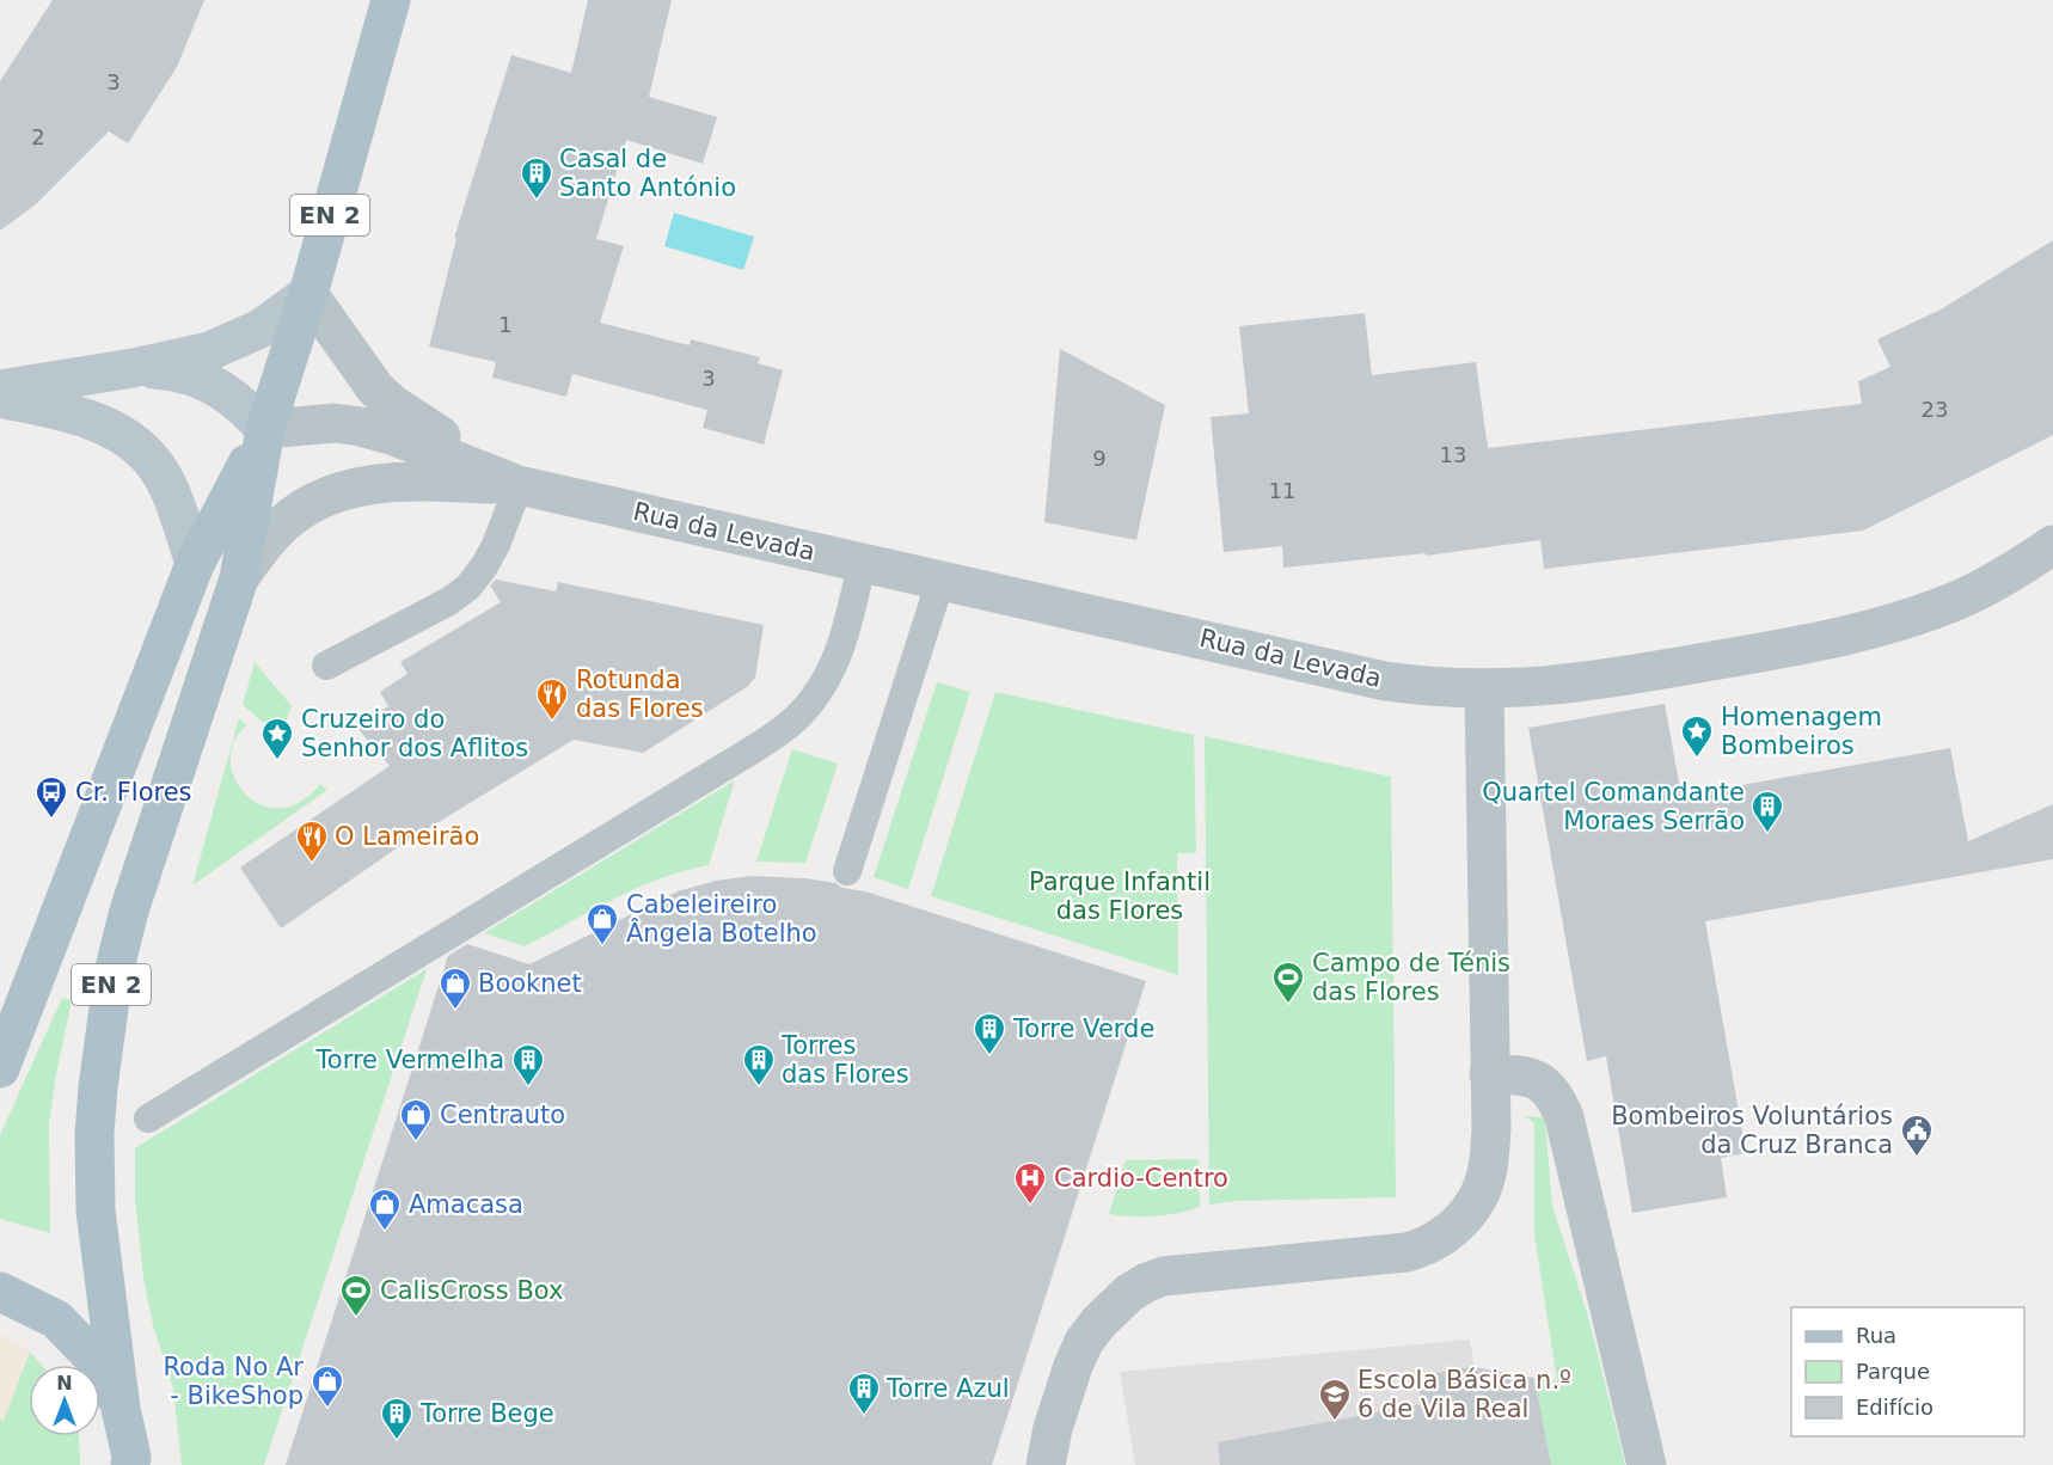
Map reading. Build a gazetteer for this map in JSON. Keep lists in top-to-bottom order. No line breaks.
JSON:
{"streets":{"main road":["EN 2"],"street":["Rua da Levada"]},"parks":["Parque Infantil das Flores"],"places":{"building":["Casal de Santo António","Quartel Comandante Moraes Serrão","Torre Verde","Torre Vermelha","Torres das Flores","Torre Azul","Torre Bege"],"restaurant":["Rotunda das Flores","O Lameirão"],"place":["Homenagem Bombeiros","Cruzeiro do Senhor dos Aflitos"],"bus stop":["Cr. Flores"],"shop":["Cabeleireiro Ângela Botelho","Booknet","Centrauto","Amacasa","Roda No Ar - BikeShop"],"sports":["Campo de Ténis das Flores","CalisCross Box"],"public building":["Bombeiros Voluntários da Cruz Branca"],"hospital":["Cardio-Centro"],"school or university":["Escola Básica n.º 6 de Vila Real"]},"house_numbers":["3","2","1","3","23","13","9","11"],"legend":["Rua","Parque","Edifício"],"north":"top"}
